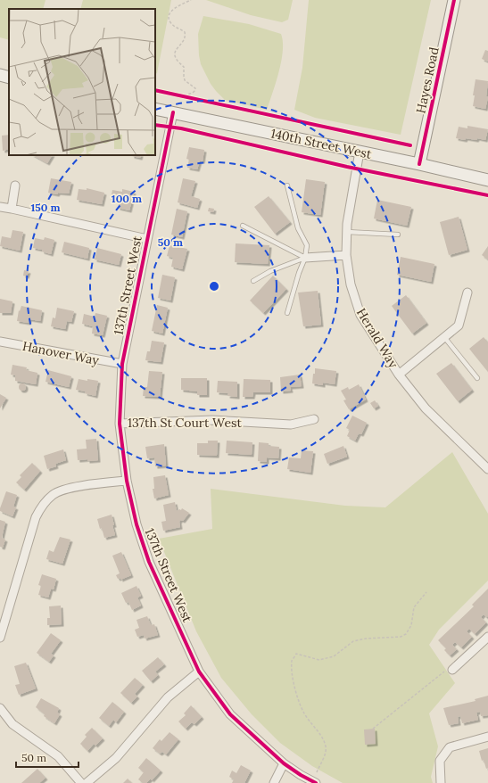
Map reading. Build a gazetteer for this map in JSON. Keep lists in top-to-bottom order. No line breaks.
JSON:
{"streets":{"street":["Hayes Road","140th Street West","137th Street West","Herald Way","Hanover Way","137th St Court West"]},"crossings":[["Hayes Road","140th Street West"],["140th Street West","137th Street West"],["140th Street West","Herald Way"],["137th Street West","Hanover Way"],["137th Street West","137th St Court West"]],"scale_bar":"50 m","rings":["100 m","150 m","50 m"]}
